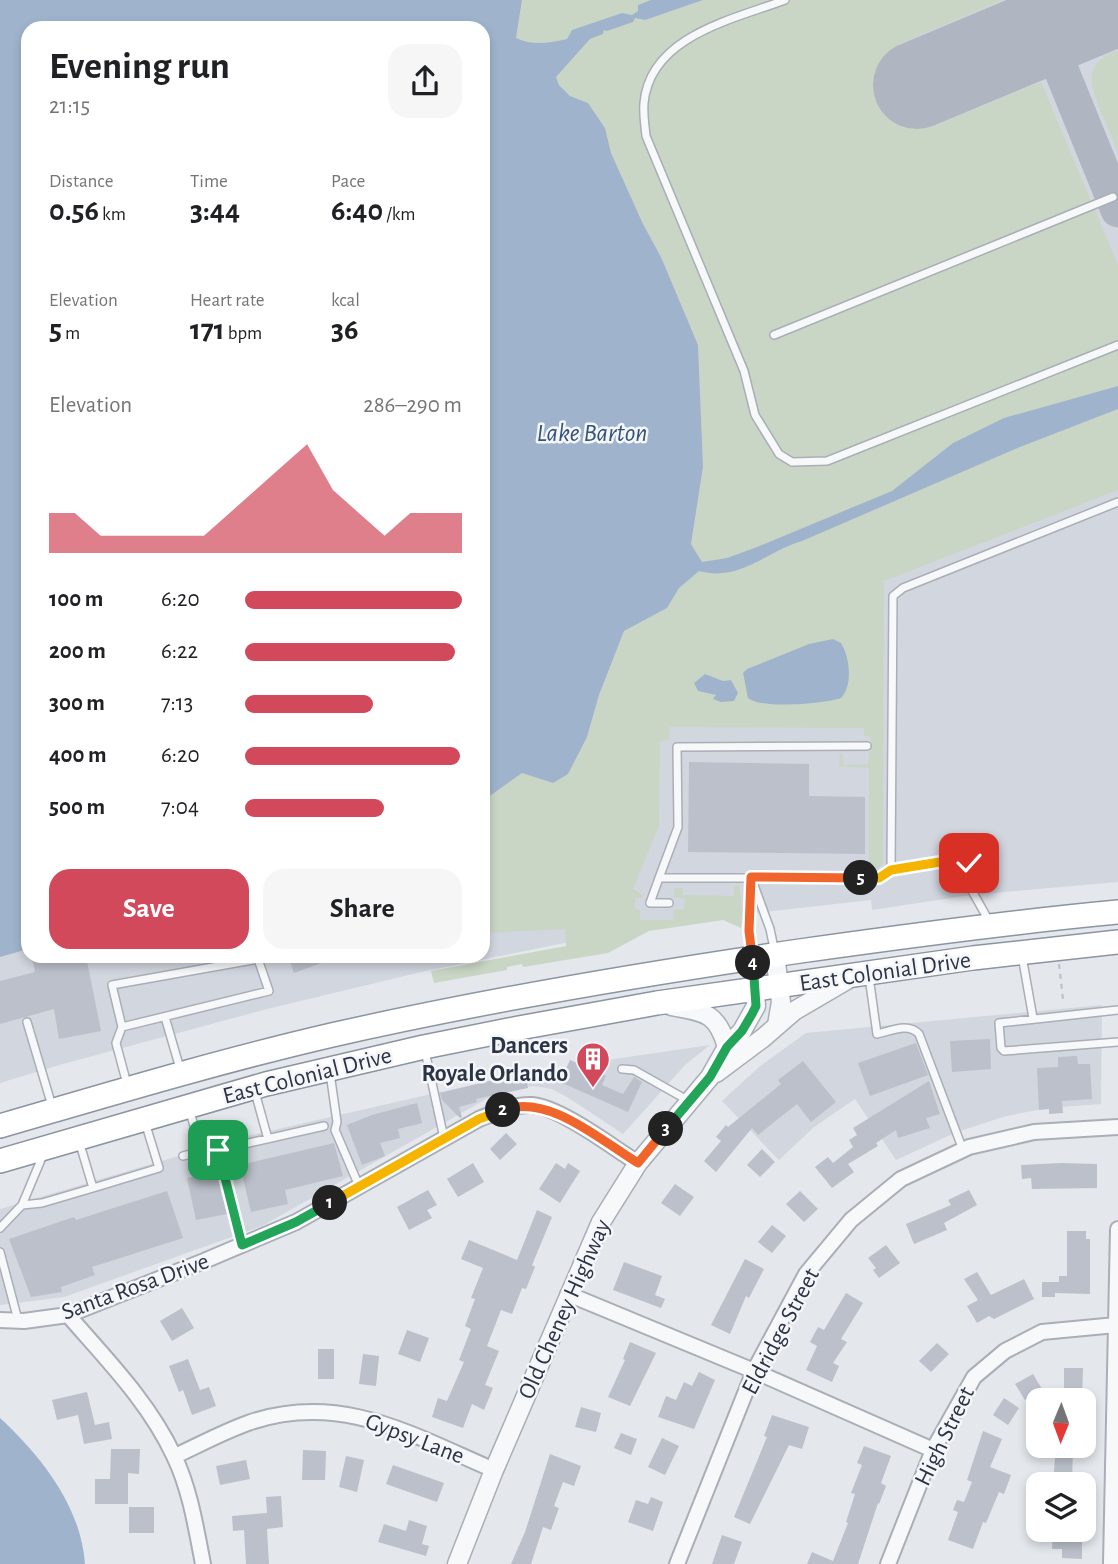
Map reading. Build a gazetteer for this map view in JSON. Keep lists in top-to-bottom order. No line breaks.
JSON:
{"streets":{"highway":["East Colonial Drive"],"street":["Santa Rosa Drive","Old Cheney Highway","Eldridge Street","High Street","Gypsy Lane"]},"crossings":[["East Colonial Drive","Old Cheney Highway"],["Santa Rosa Drive","Old Cheney Highway"],["Old Cheney Highway","Gypsy Lane"]],"water":["Lake Barton"],"places":{"building":["Dancers Royale Orlando"]},"north":"bottom","page":{"heading":["Evening run","21:15"],"stats":[["Distance","0.56 km"],["Time","3:44"],["Pace","6:40 /km"],["Elevation","5 m"],["Heart rate","171 bpm"],["kcal","36"]],"chart":["Elevation","286–290 m"],"list":[{"name":"100 m","note":"6:20"},{"name":"200 m","note":"6:22"},{"name":"300 m","note":"7:13"},{"name":"400 m","note":"6:20"},{"name":"500 m","note":"7:04"}],"buttons":["Save","Share"],"pins":["5","4","2","3","1"]}}
